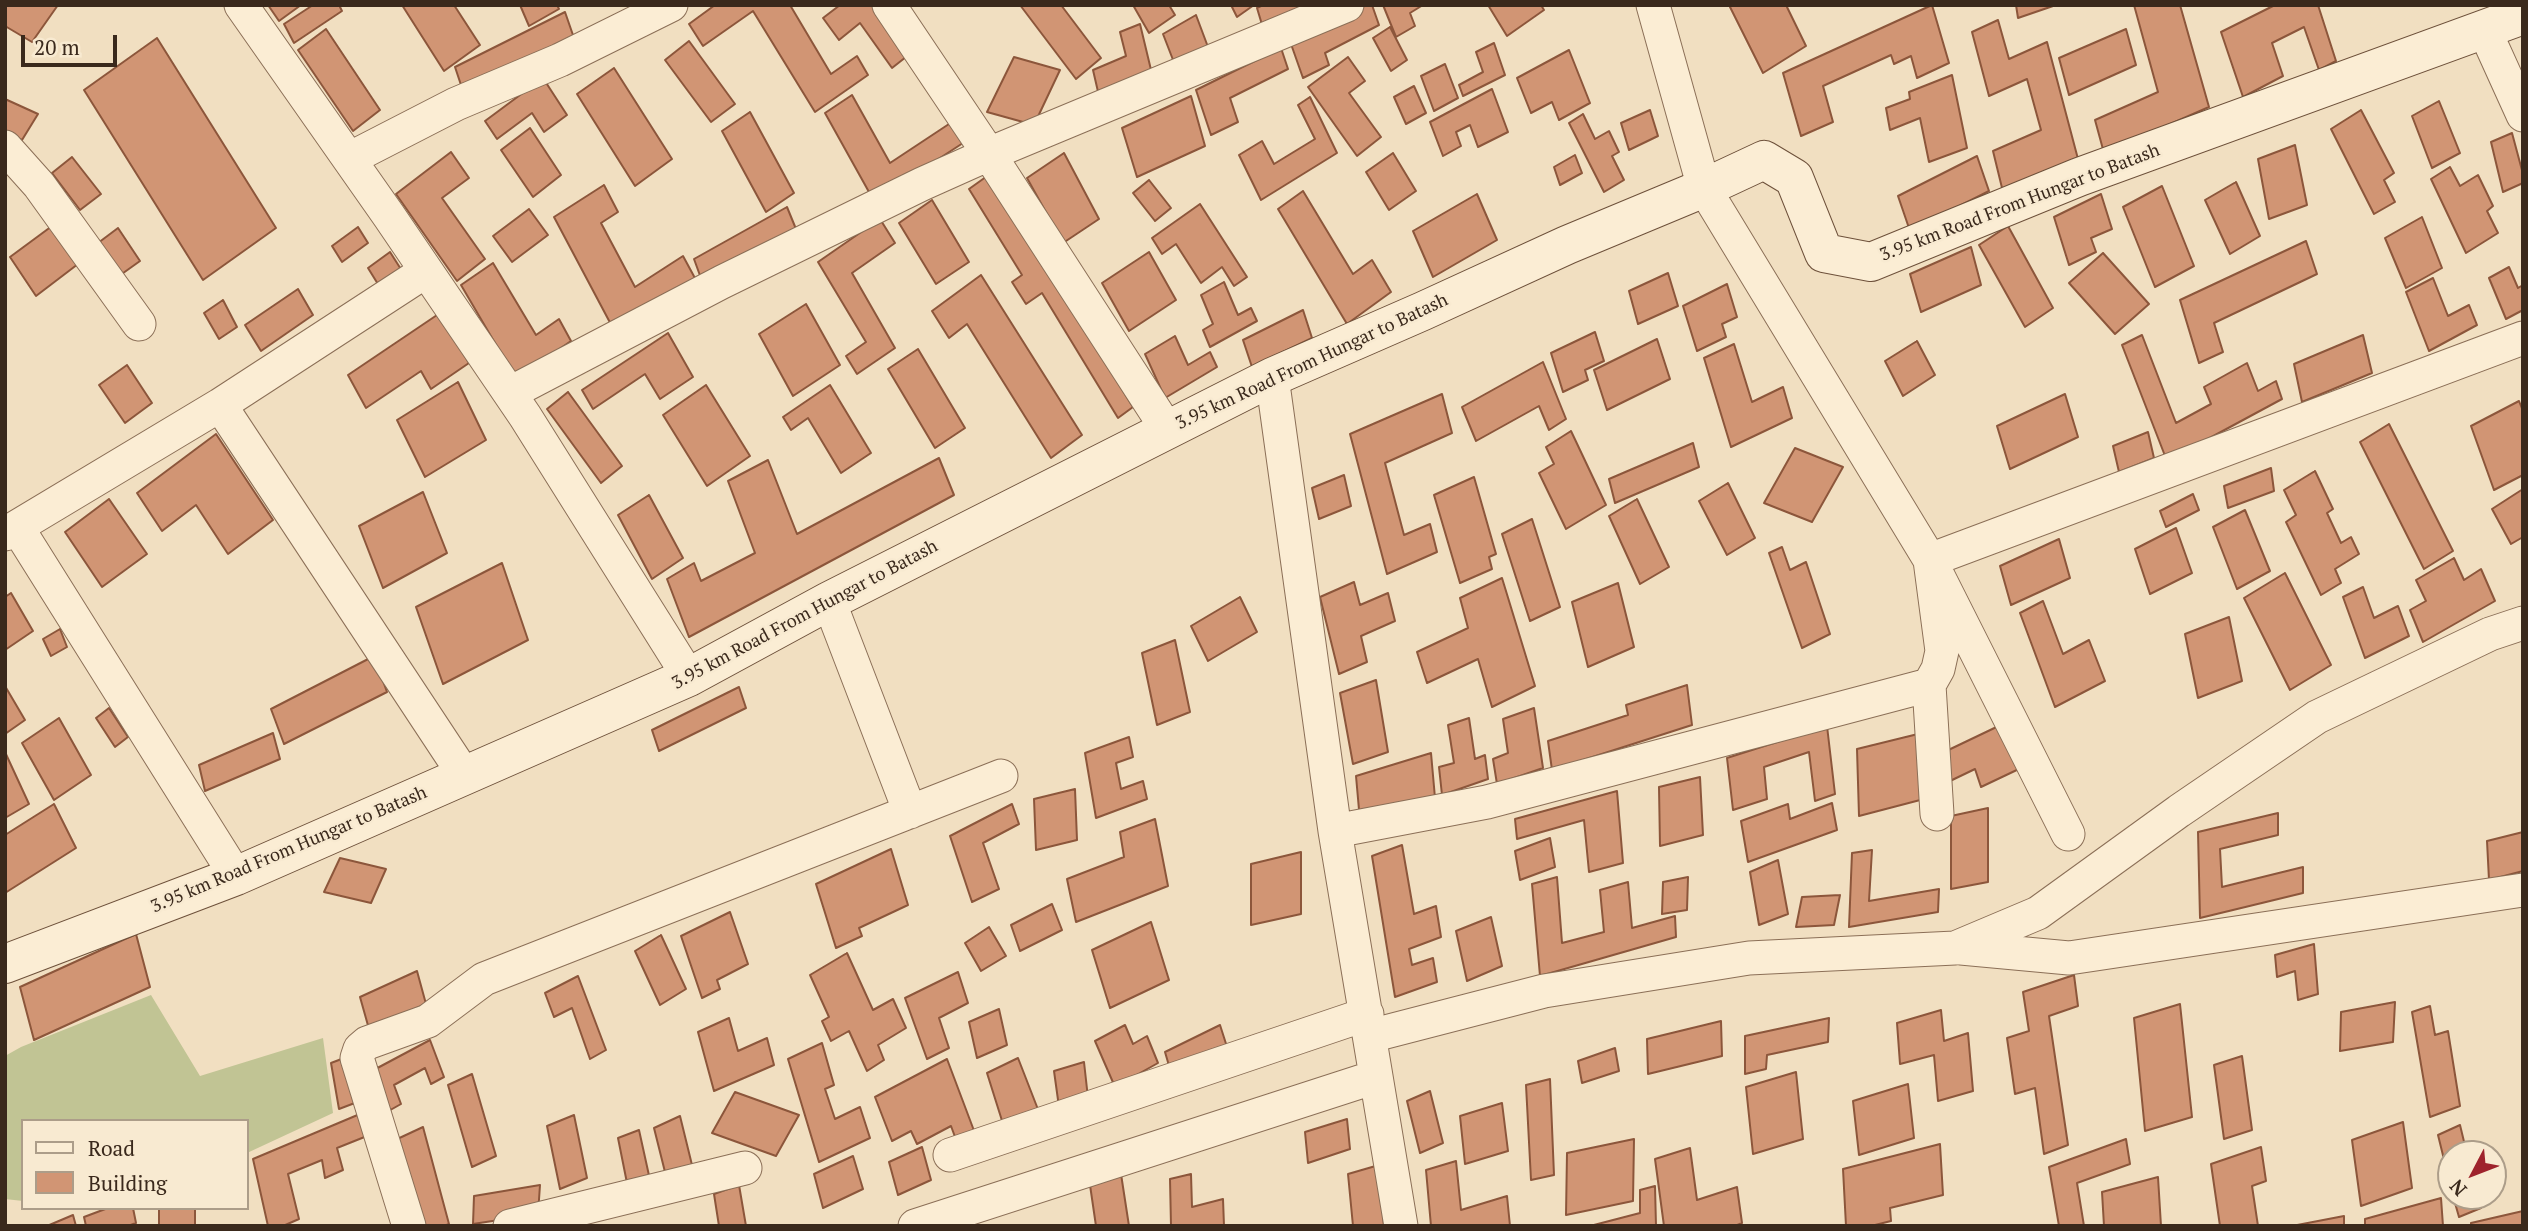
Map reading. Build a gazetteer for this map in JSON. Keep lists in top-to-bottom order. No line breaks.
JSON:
{"streets":{"street":["3.95 km Road From Hungar to Batash"]},"legend":["Road","Building"],"scale_bar":"20 m","north":"bottom left"}
